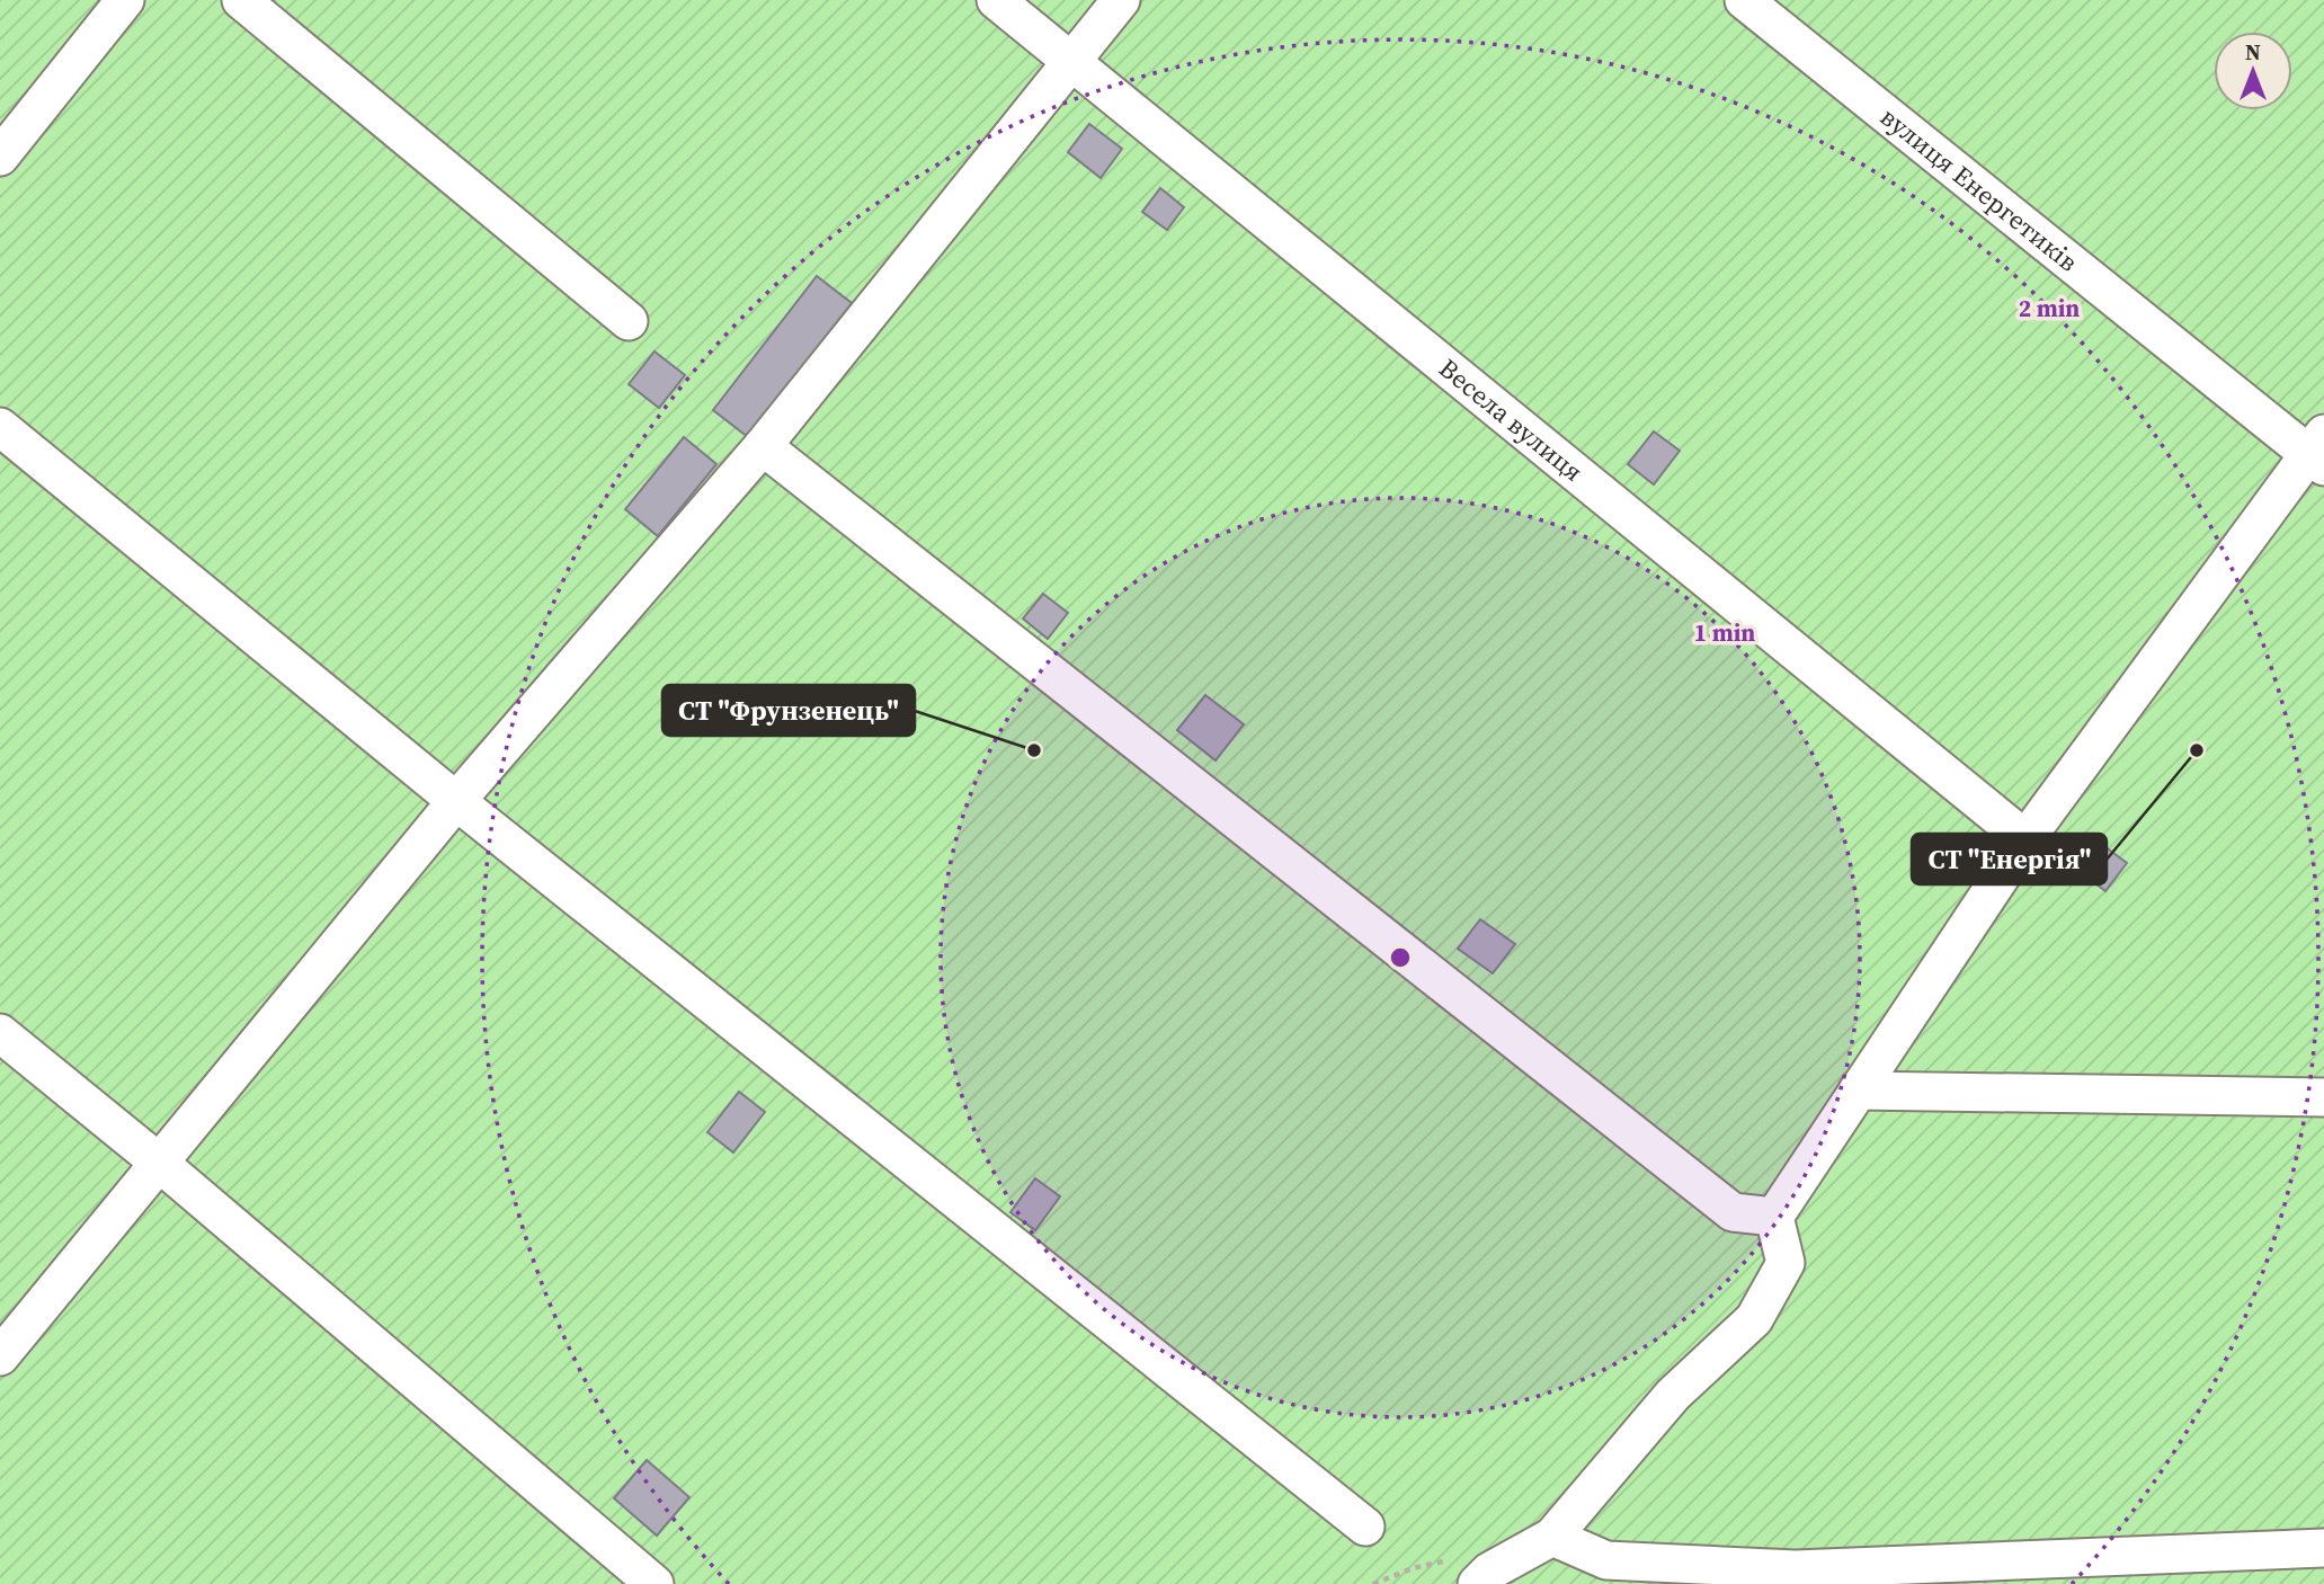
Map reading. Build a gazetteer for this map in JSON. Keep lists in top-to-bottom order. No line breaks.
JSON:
{"streets":{"lane":["вулиця Енергетиків","Весела вулиця"]},"places":["СТ \"Фрунзенець\"","СТ \"Енергія\""],"north":"top","rings":["2 min","1 min"]}
